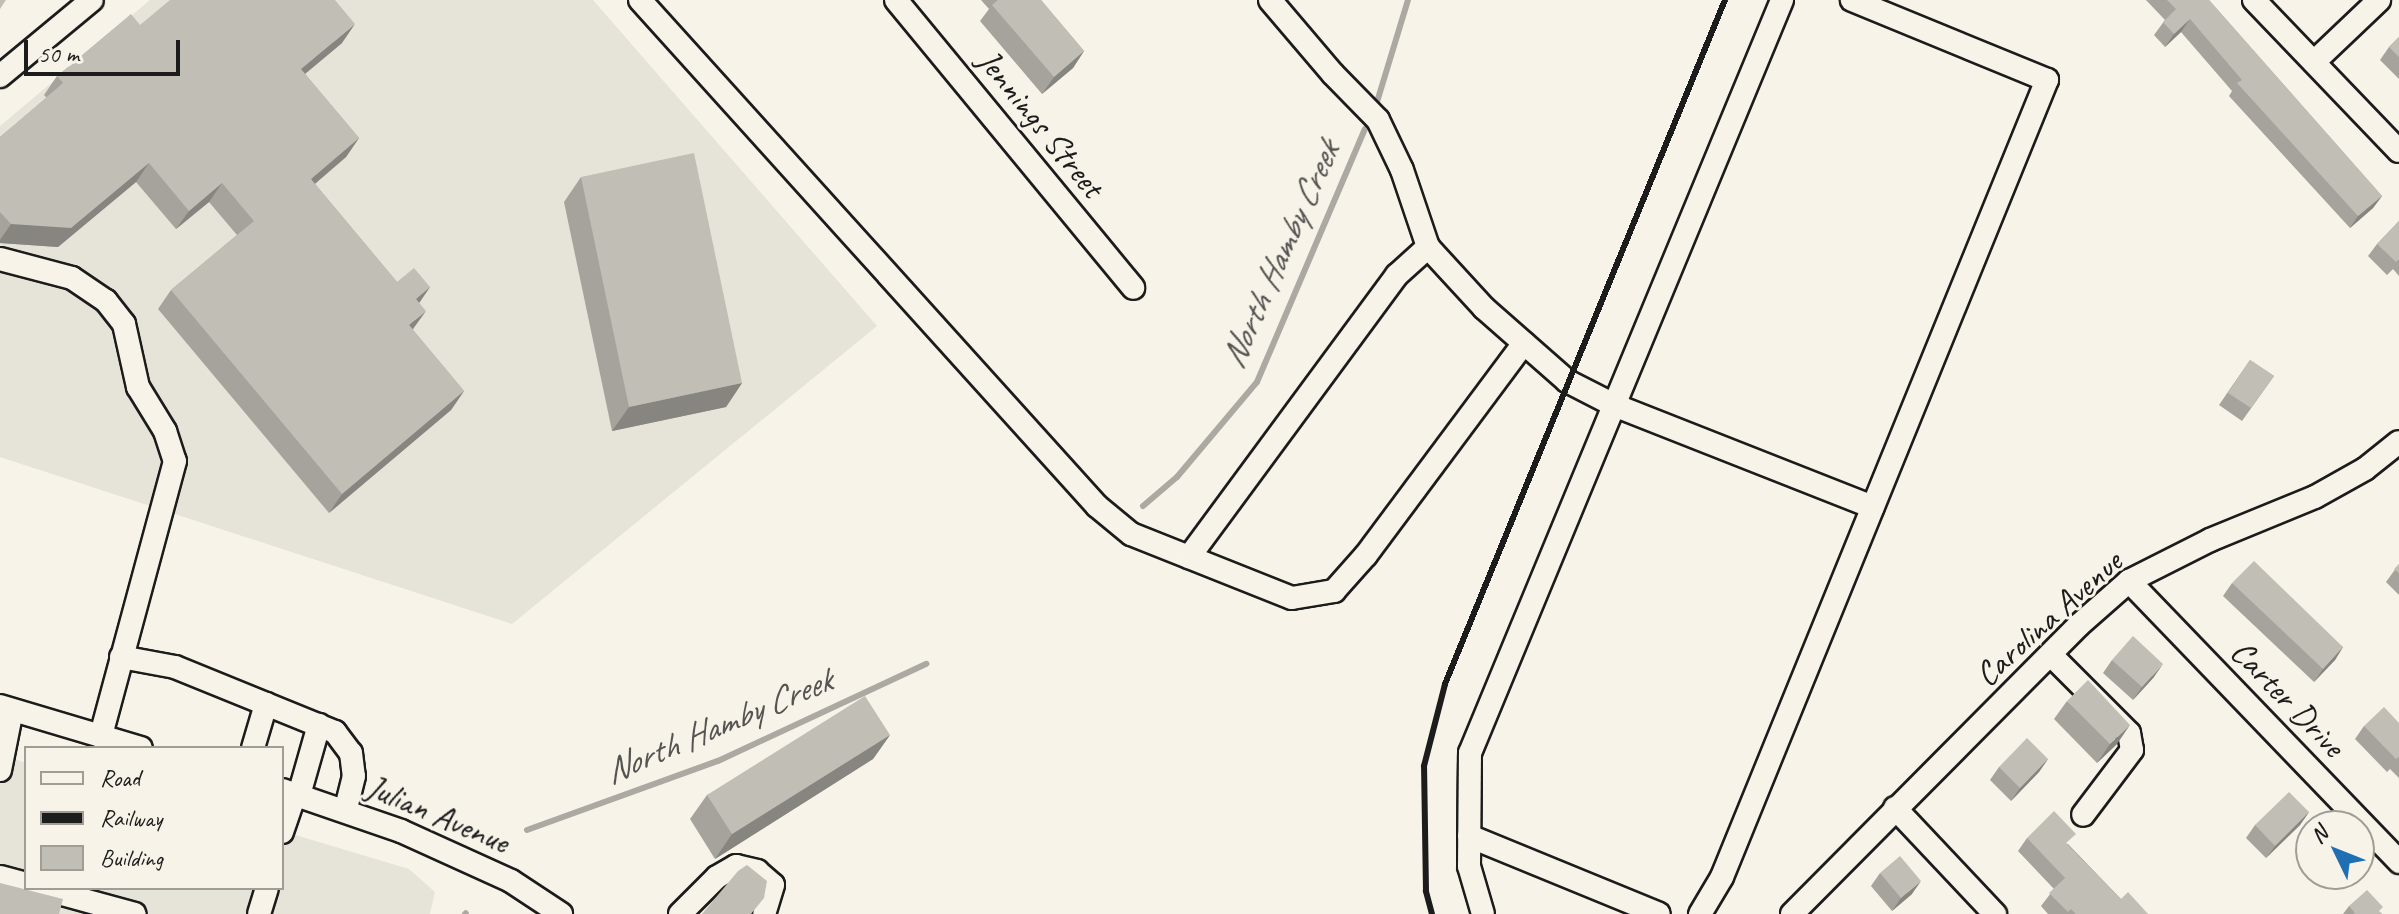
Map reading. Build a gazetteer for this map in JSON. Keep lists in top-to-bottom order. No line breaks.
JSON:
{"streets":{"street":["Jennings Street","Carolina Avenue","Carter Drive","Julian Avenue"]},"crossings":[["Carolina Avenue","Carter Drive"]],"water":["North Hamby Creek"],"legend":["Road","Railway","Building"],"scale_bar":"50 m","north":"top left"}
